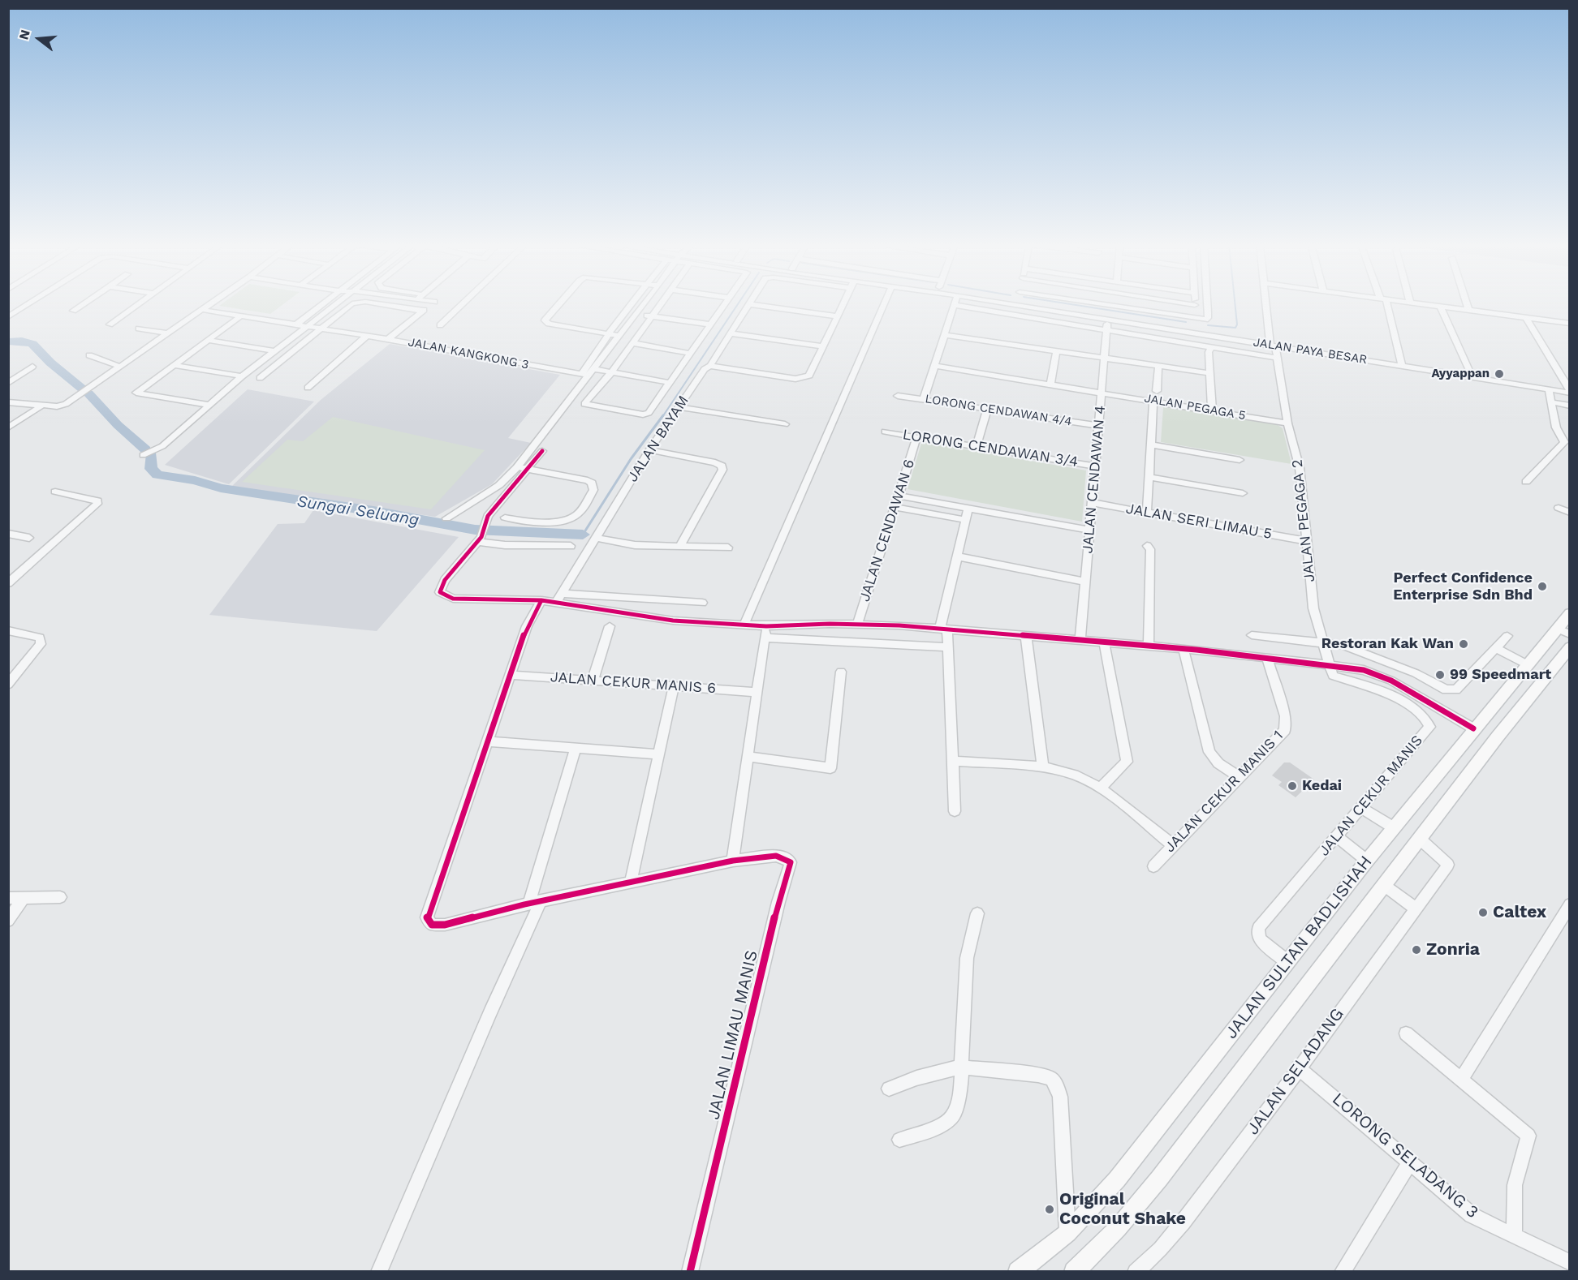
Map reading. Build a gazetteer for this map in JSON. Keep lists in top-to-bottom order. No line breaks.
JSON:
{"streets":{"main road":["JALAN SULTAN BADLISHAH"],"street":["JALAN PAYA BESAR","JALAN KANGKONG 3","JALAN PEGAGA 5","LORONG CENDAWAN 4/4","JALAN BAYAM","LORONG CENDAWAN 3/4","JALAN CENDAWAN 4","JALAN PEGAGA 2","JALAN SERI LIMAU 5","JALAN CENDAWAN 6","JALAN CEKUR MANIS 6","JALAN CEKUR MANIS 1","JALAN CEKUR MANIS","JALAN LIMAU MANIS","JALAN SELADANG","LORONG SELADANG 3"]},"crossings":[["JALAN PAYA BESAR","JALAN CENDAWAN 4"],["JALAN PAYA BESAR","JALAN PEGAGA 2"],["JALAN PEGAGA 5","JALAN CENDAWAN 4"],["JALAN PEGAGA 5","JALAN PEGAGA 2"],["LORONG CENDAWAN 4/4","JALAN CENDAWAN 4"],["LORONG CENDAWAN 3/4","JALAN CENDAWAN 4"],["LORONG CENDAWAN 3/4","JALAN CENDAWAN 6"],["JALAN CENDAWAN 4","JALAN SERI LIMAU 5"],["JALAN PEGAGA 2","JALAN SERI LIMAU 5"],["JALAN PEGAGA 2","JALAN CEKUR MANIS"],["JALAN CEKUR MANIS","JALAN SULTAN BADLISHAH"],["JALAN SULTAN BADLISHAH","JALAN SELADANG"],["JALAN SELADANG","LORONG SELADANG 3"]],"water":["Sungai Seluang"],"places":["Ayyappan","Perfect Confidence Enterprise Sdn Bhd","Restoran Kak Wan","99 Speedmart","Kedai","Caltex","Zonria","Original Coconut Shake"],"north":"left"}
